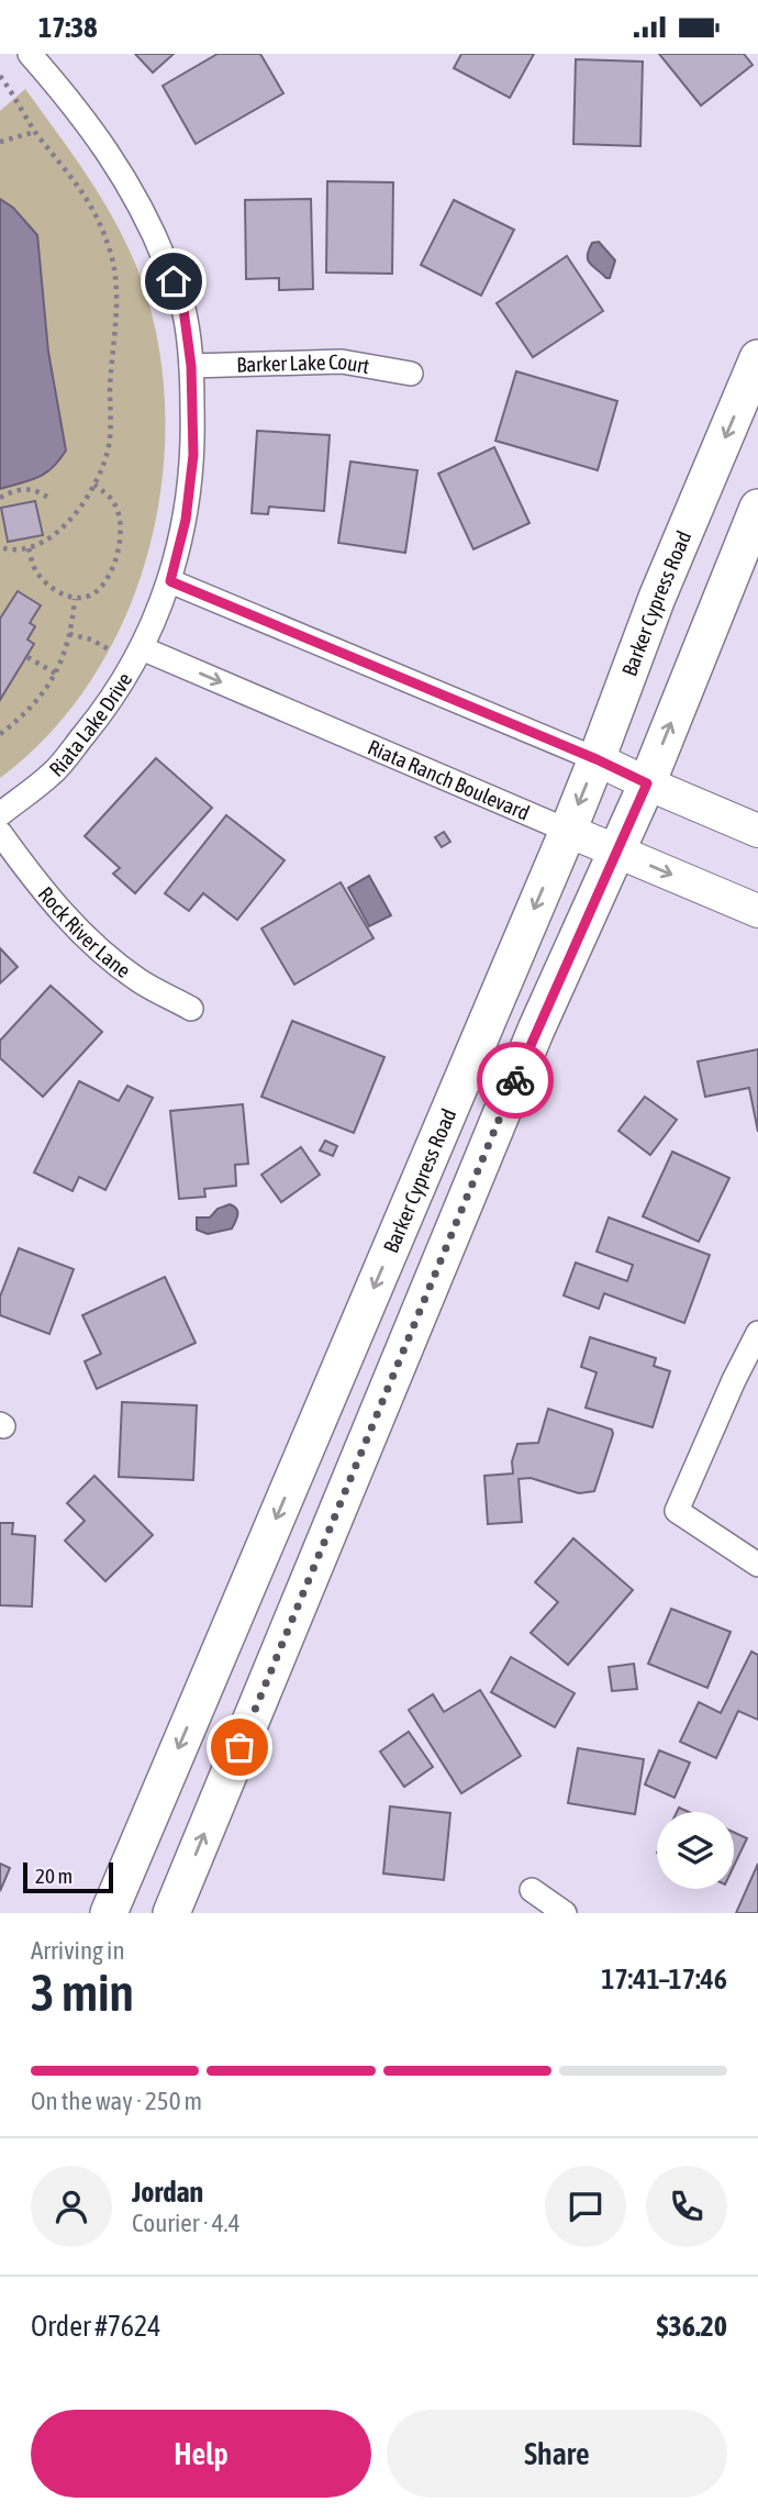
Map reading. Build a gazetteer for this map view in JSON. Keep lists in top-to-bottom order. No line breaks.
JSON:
{"streets":{"main road":["Barker Cypress Road"],"street":["Barker Lake Court","Riata Lake Drive","Riata Ranch Boulevard","Rock River Lane"]},"crossings":[["Barker Lake Court","Riata Lake Drive"],["Barker Cypress Road","Riata Ranch Boulevard"],["Riata Lake Drive","Riata Ranch Boulevard"]],"scale_bar":"20 m","page":{"status":"17:38","scale":"20 m","heading":["3 min","Arriving in","17:41–17:46"],"panel":["Jordan","Courier · 4.4","Order #7624","$36.20"],"bar":"On the way · 250 m","buttons":["Help","Share"]}}
